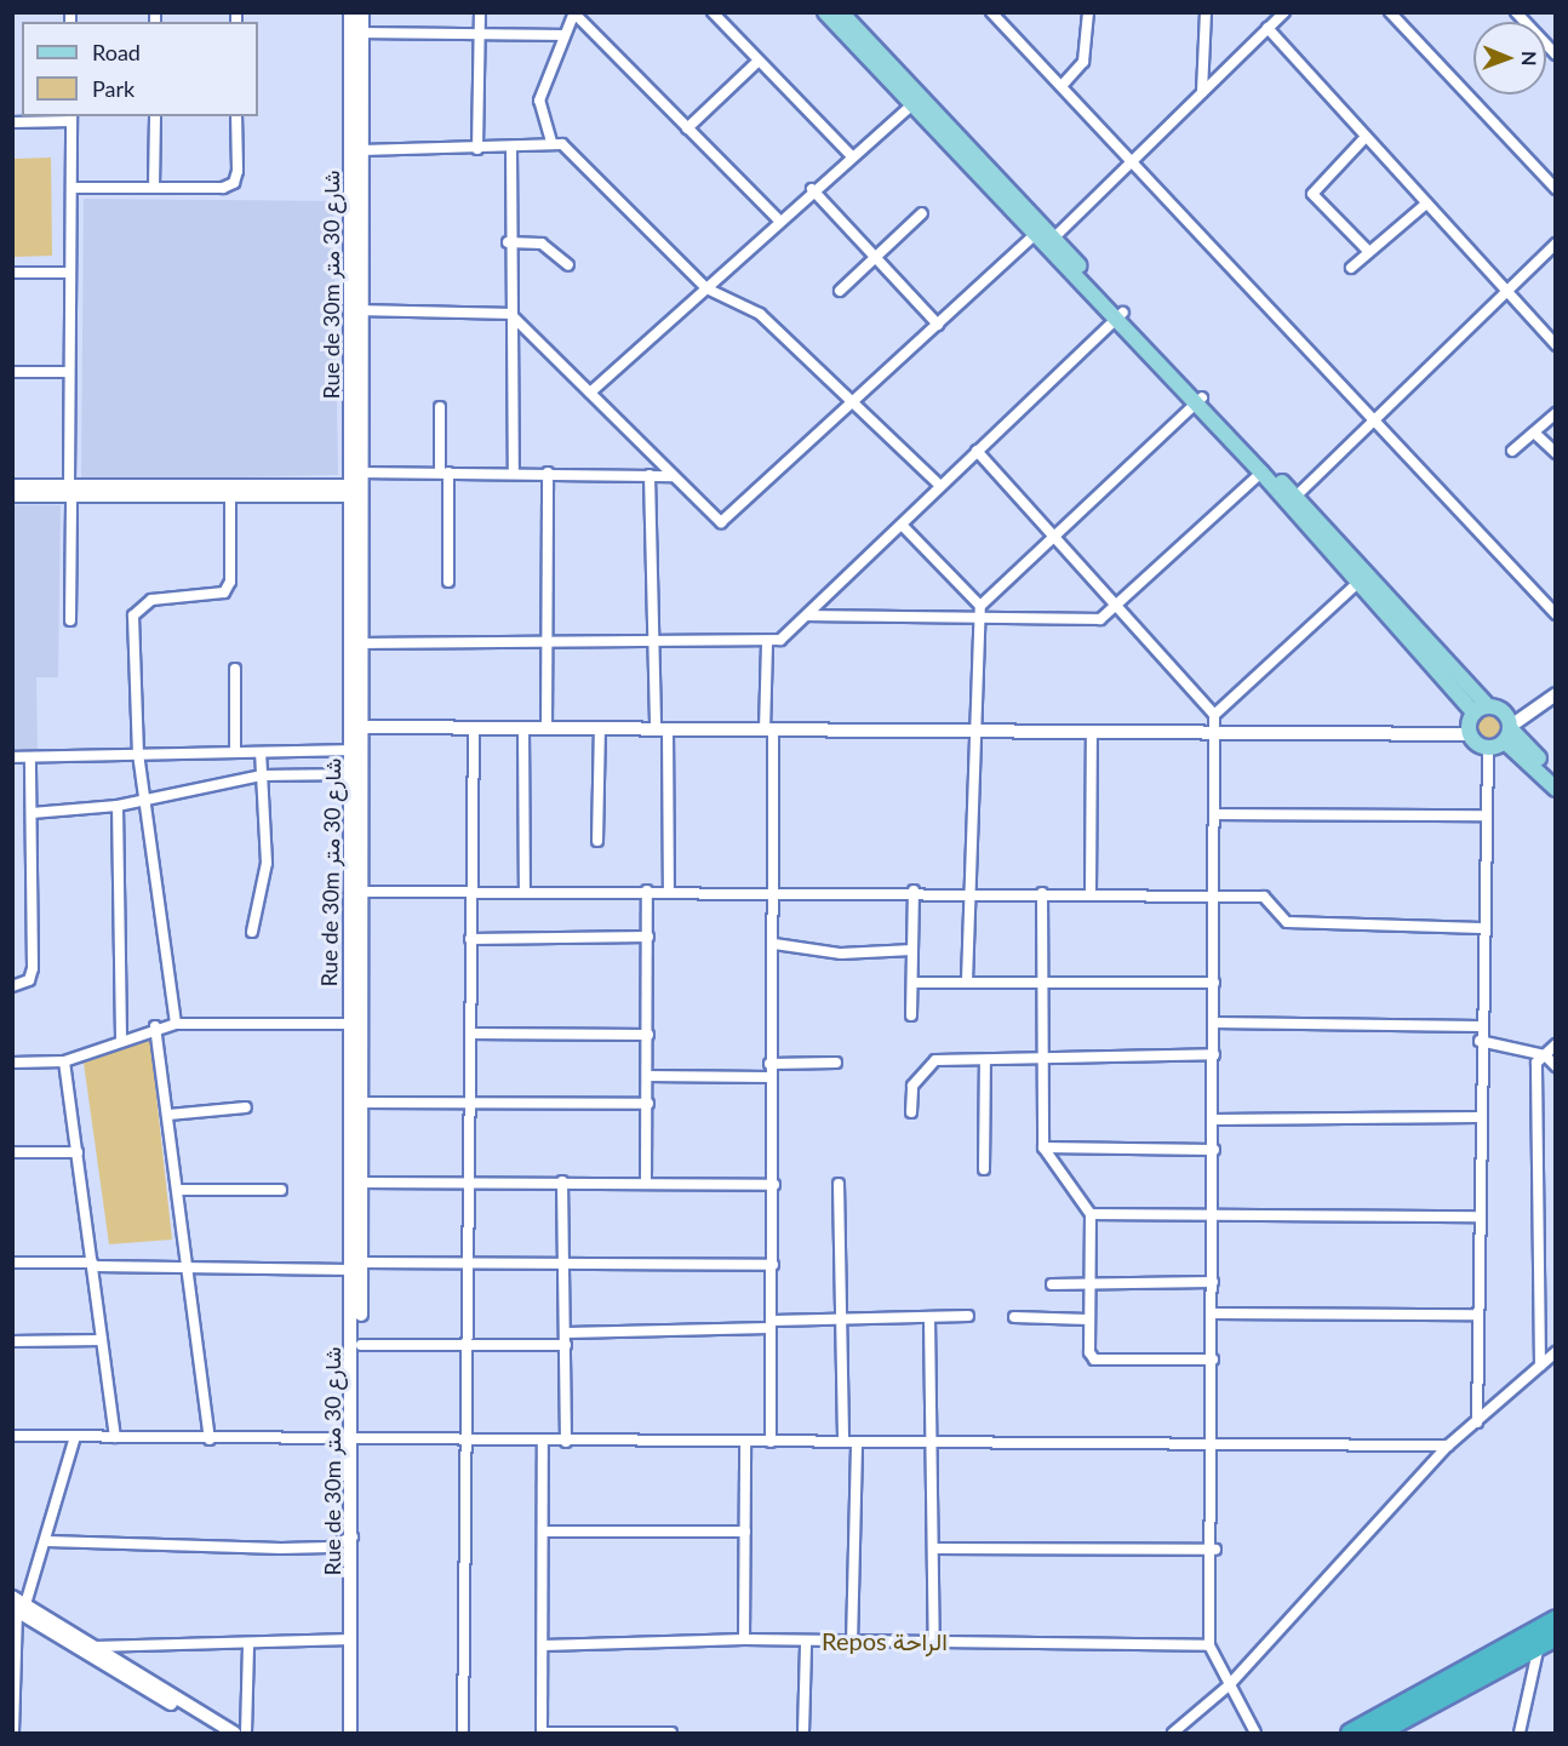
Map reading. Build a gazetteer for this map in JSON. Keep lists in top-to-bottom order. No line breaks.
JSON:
{"streets":{"street":["Rue de 30m شارع 30 متر"]},"districts":["Repos الراحة"],"legend":["Road","Park"],"north":"right"}
